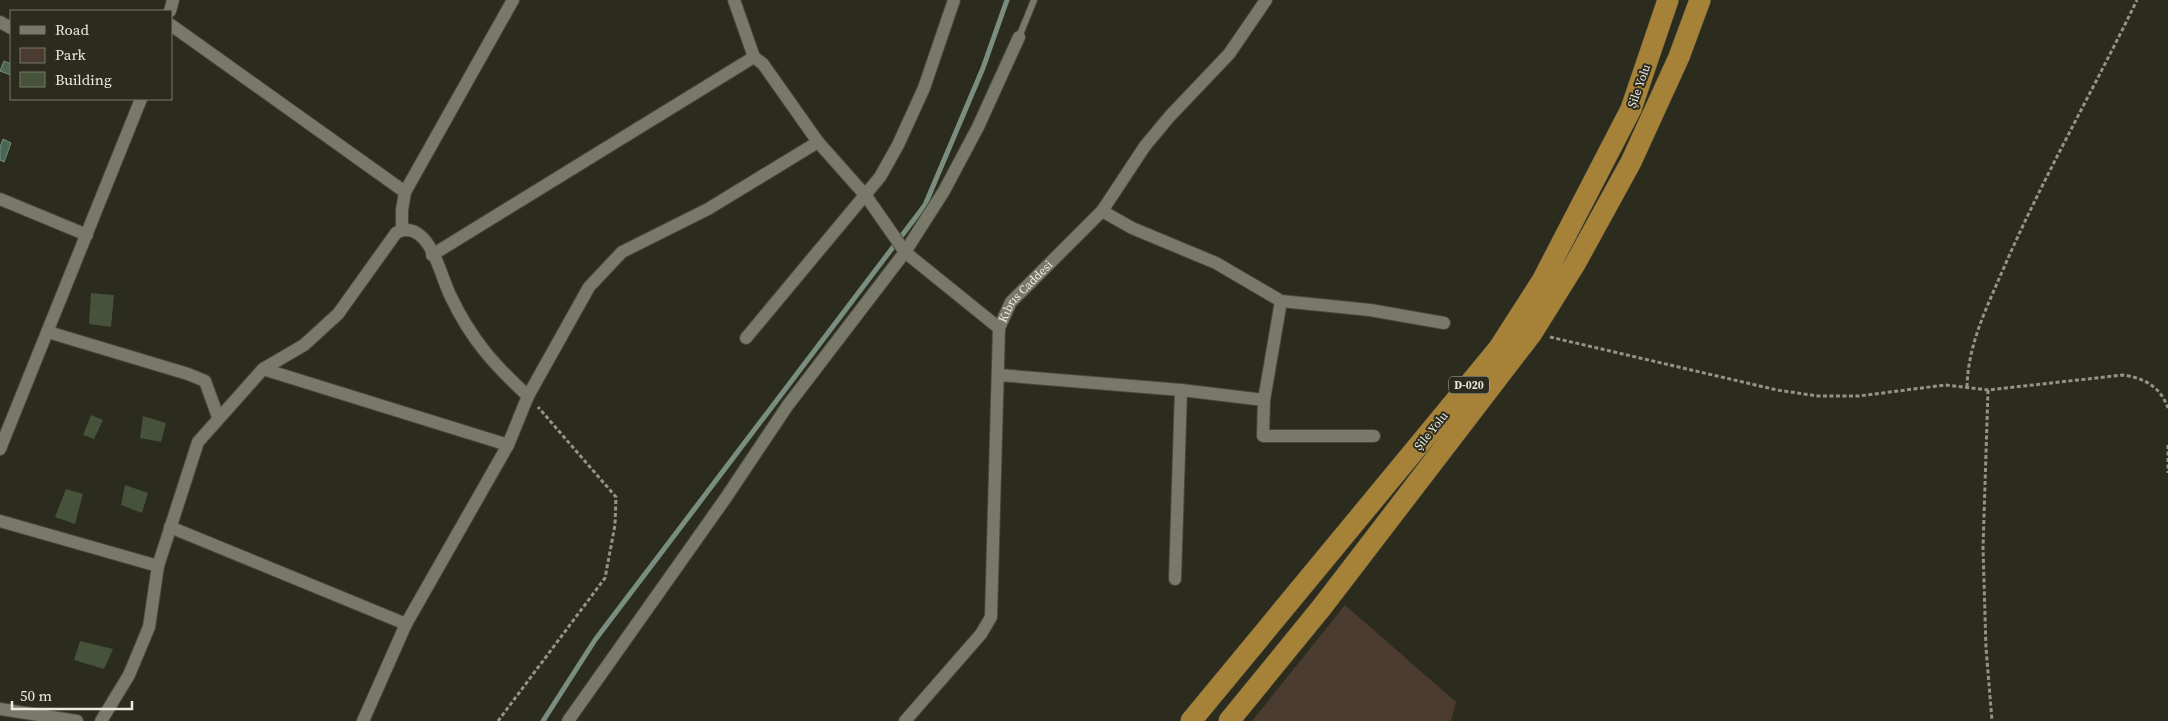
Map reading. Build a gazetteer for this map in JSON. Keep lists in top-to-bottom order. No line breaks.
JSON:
{"streets":{"highway":["Şile Yolu","D-020"],"street":["Kıbrıs Caddesi"]},"legend":["Road","Park","Building"],"scale_bar":"50 m"}
